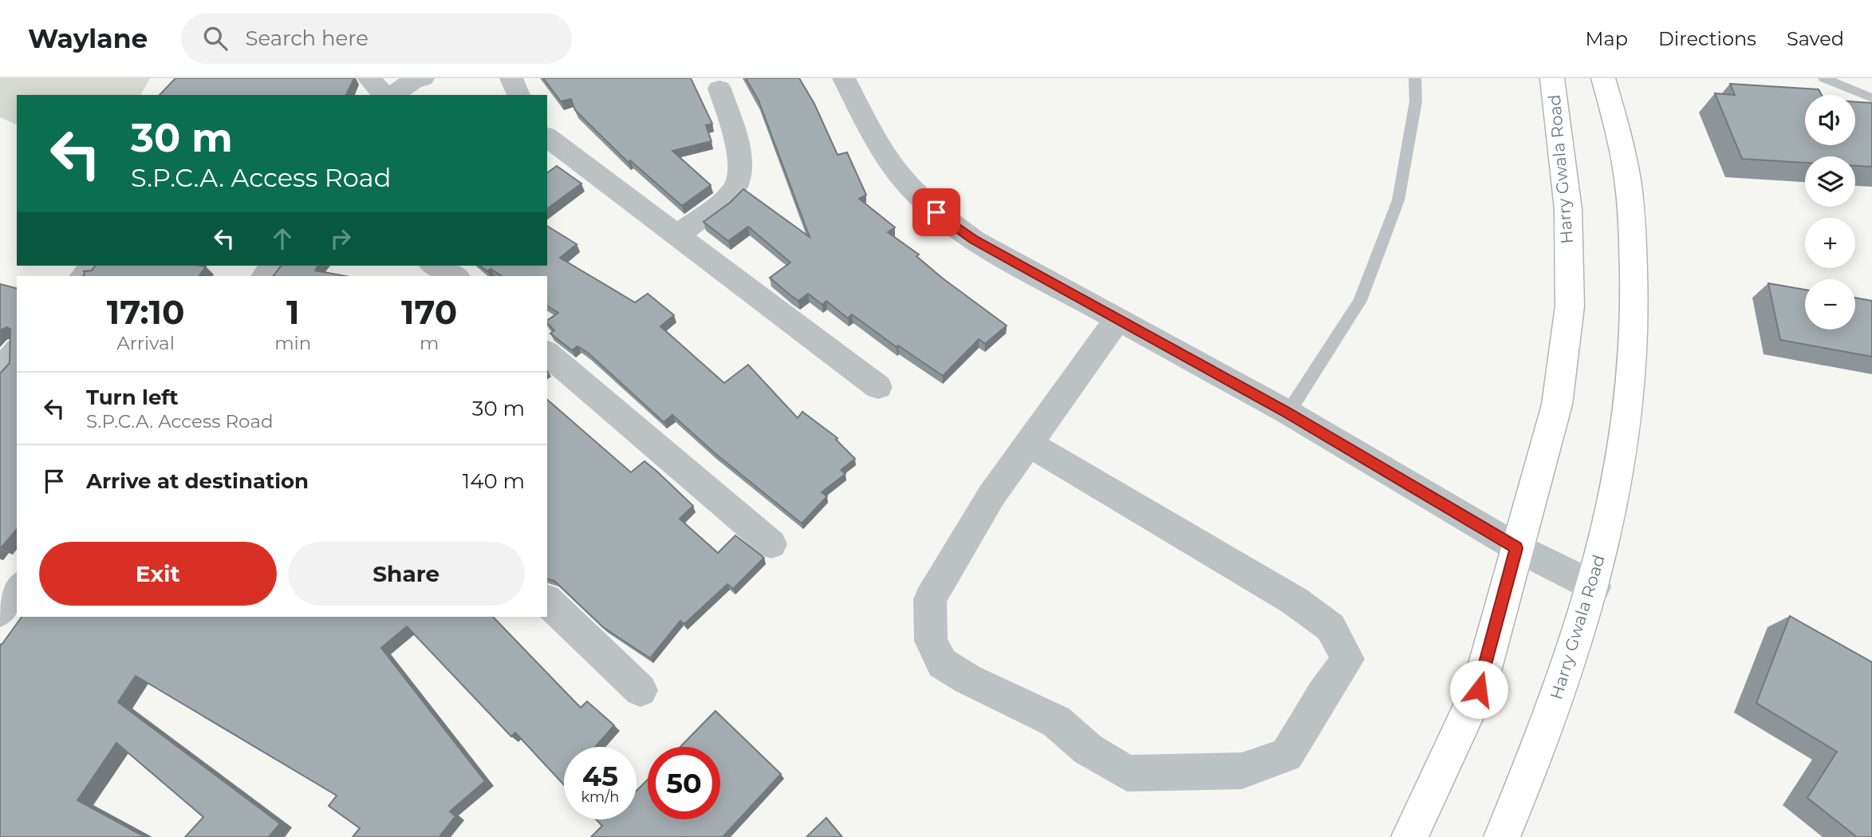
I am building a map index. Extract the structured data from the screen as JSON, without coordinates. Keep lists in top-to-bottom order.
{
  "streets": {
    "main road": ["Harry Gwala Road"]
  },
  "page": {
    "header": "Waylane",
    "search": "Search here",
    "nav": ["Map", "Directions", "Saved"],
    "map_buttons": ["+", "−"],
    "turn": ["30 m", "S.P.C.A. Access Road"],
    "eta": [
      "17:10",
      "Arrival",
      "1",
      "min",
      "170",
      "m"
    ],
    "list": [
      {
        "name": "Turn left",
        "note": "S.P.C.A. Access Road",
        "value": "30 m"
      },
      {
        "name": "Arrive at destination",
        "value": "140 m"
      }
    ],
    "buttons": ["Exit", "Share"],
    "speed": "45 km/h",
    "limit": "50"
  }
}
